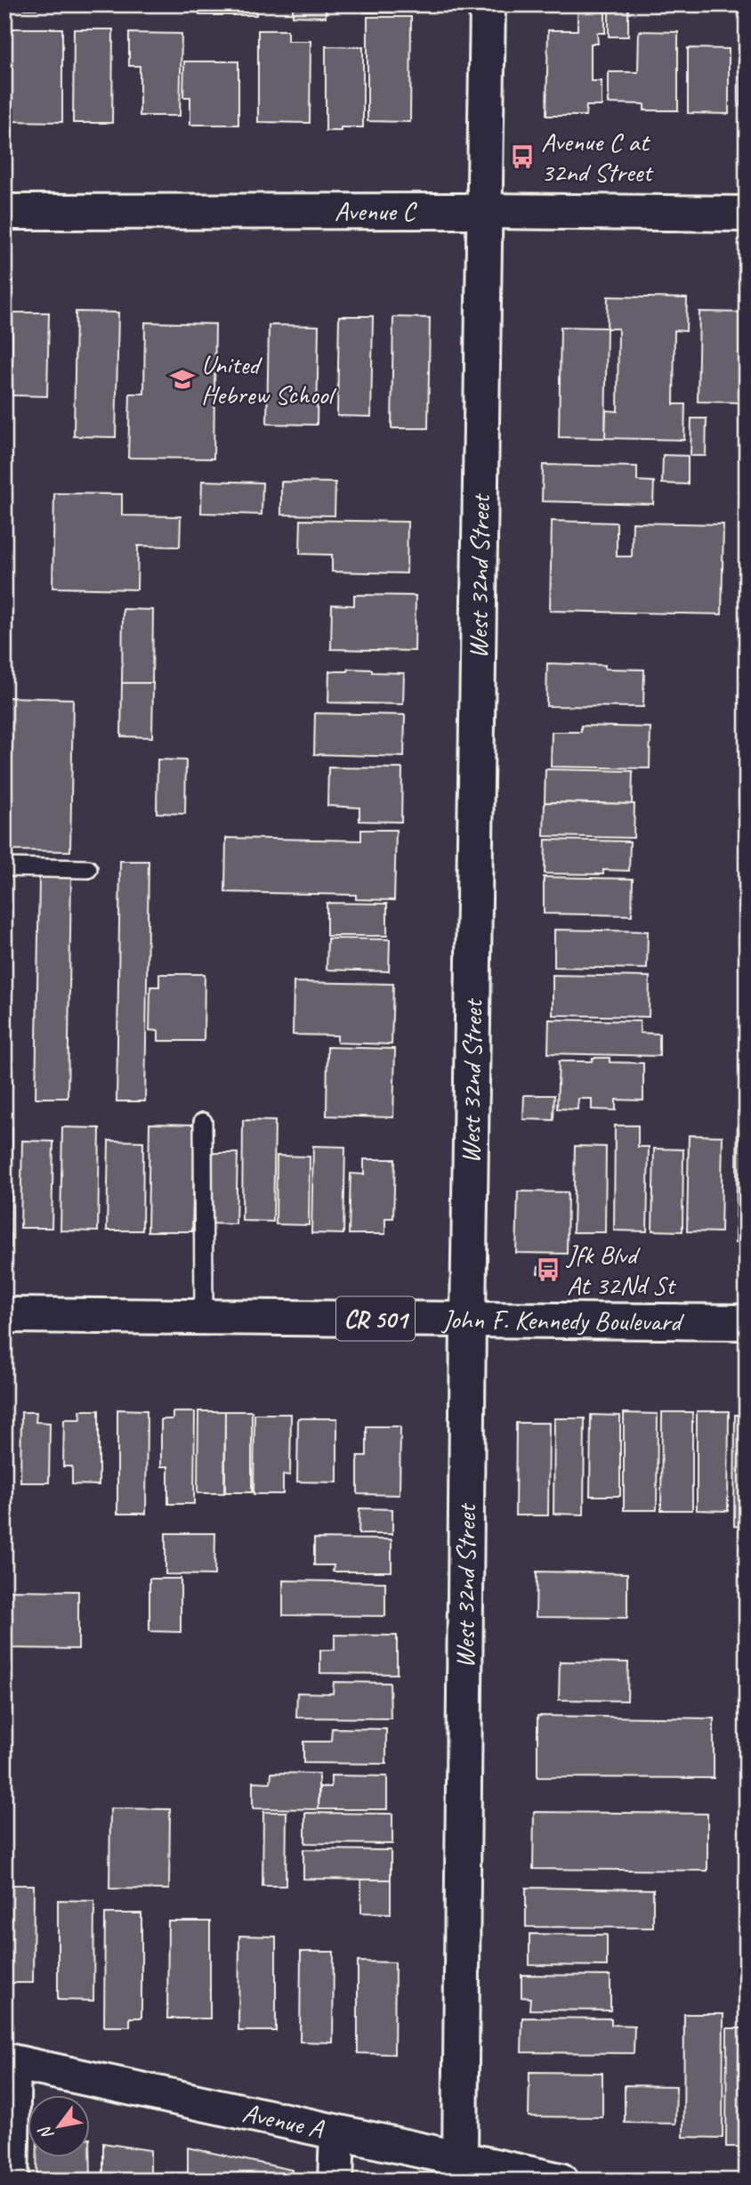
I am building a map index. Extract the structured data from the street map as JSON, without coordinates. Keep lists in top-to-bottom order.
{
  "streets": {
    "street": [
      "Avenue C",
      "West 32nd Street",
      "CR 501",
      "John F. Kennedy Boulevard",
      "Avenue A"
    ]
  },
  "crossings": [
    ["Avenue C", "West 32nd Street"],
    ["West 32nd Street", "John F. Kennedy Boulevard"],
    ["West 32nd Street", "Avenue A"]
  ],
  "places": {
    "bus stop": ["Avenue C at 32nd Street", "Jfk Blvd At 32Nd St"],
    "school or university": ["United Hebrew School"]
  },
  "north": "bottom left"
}
